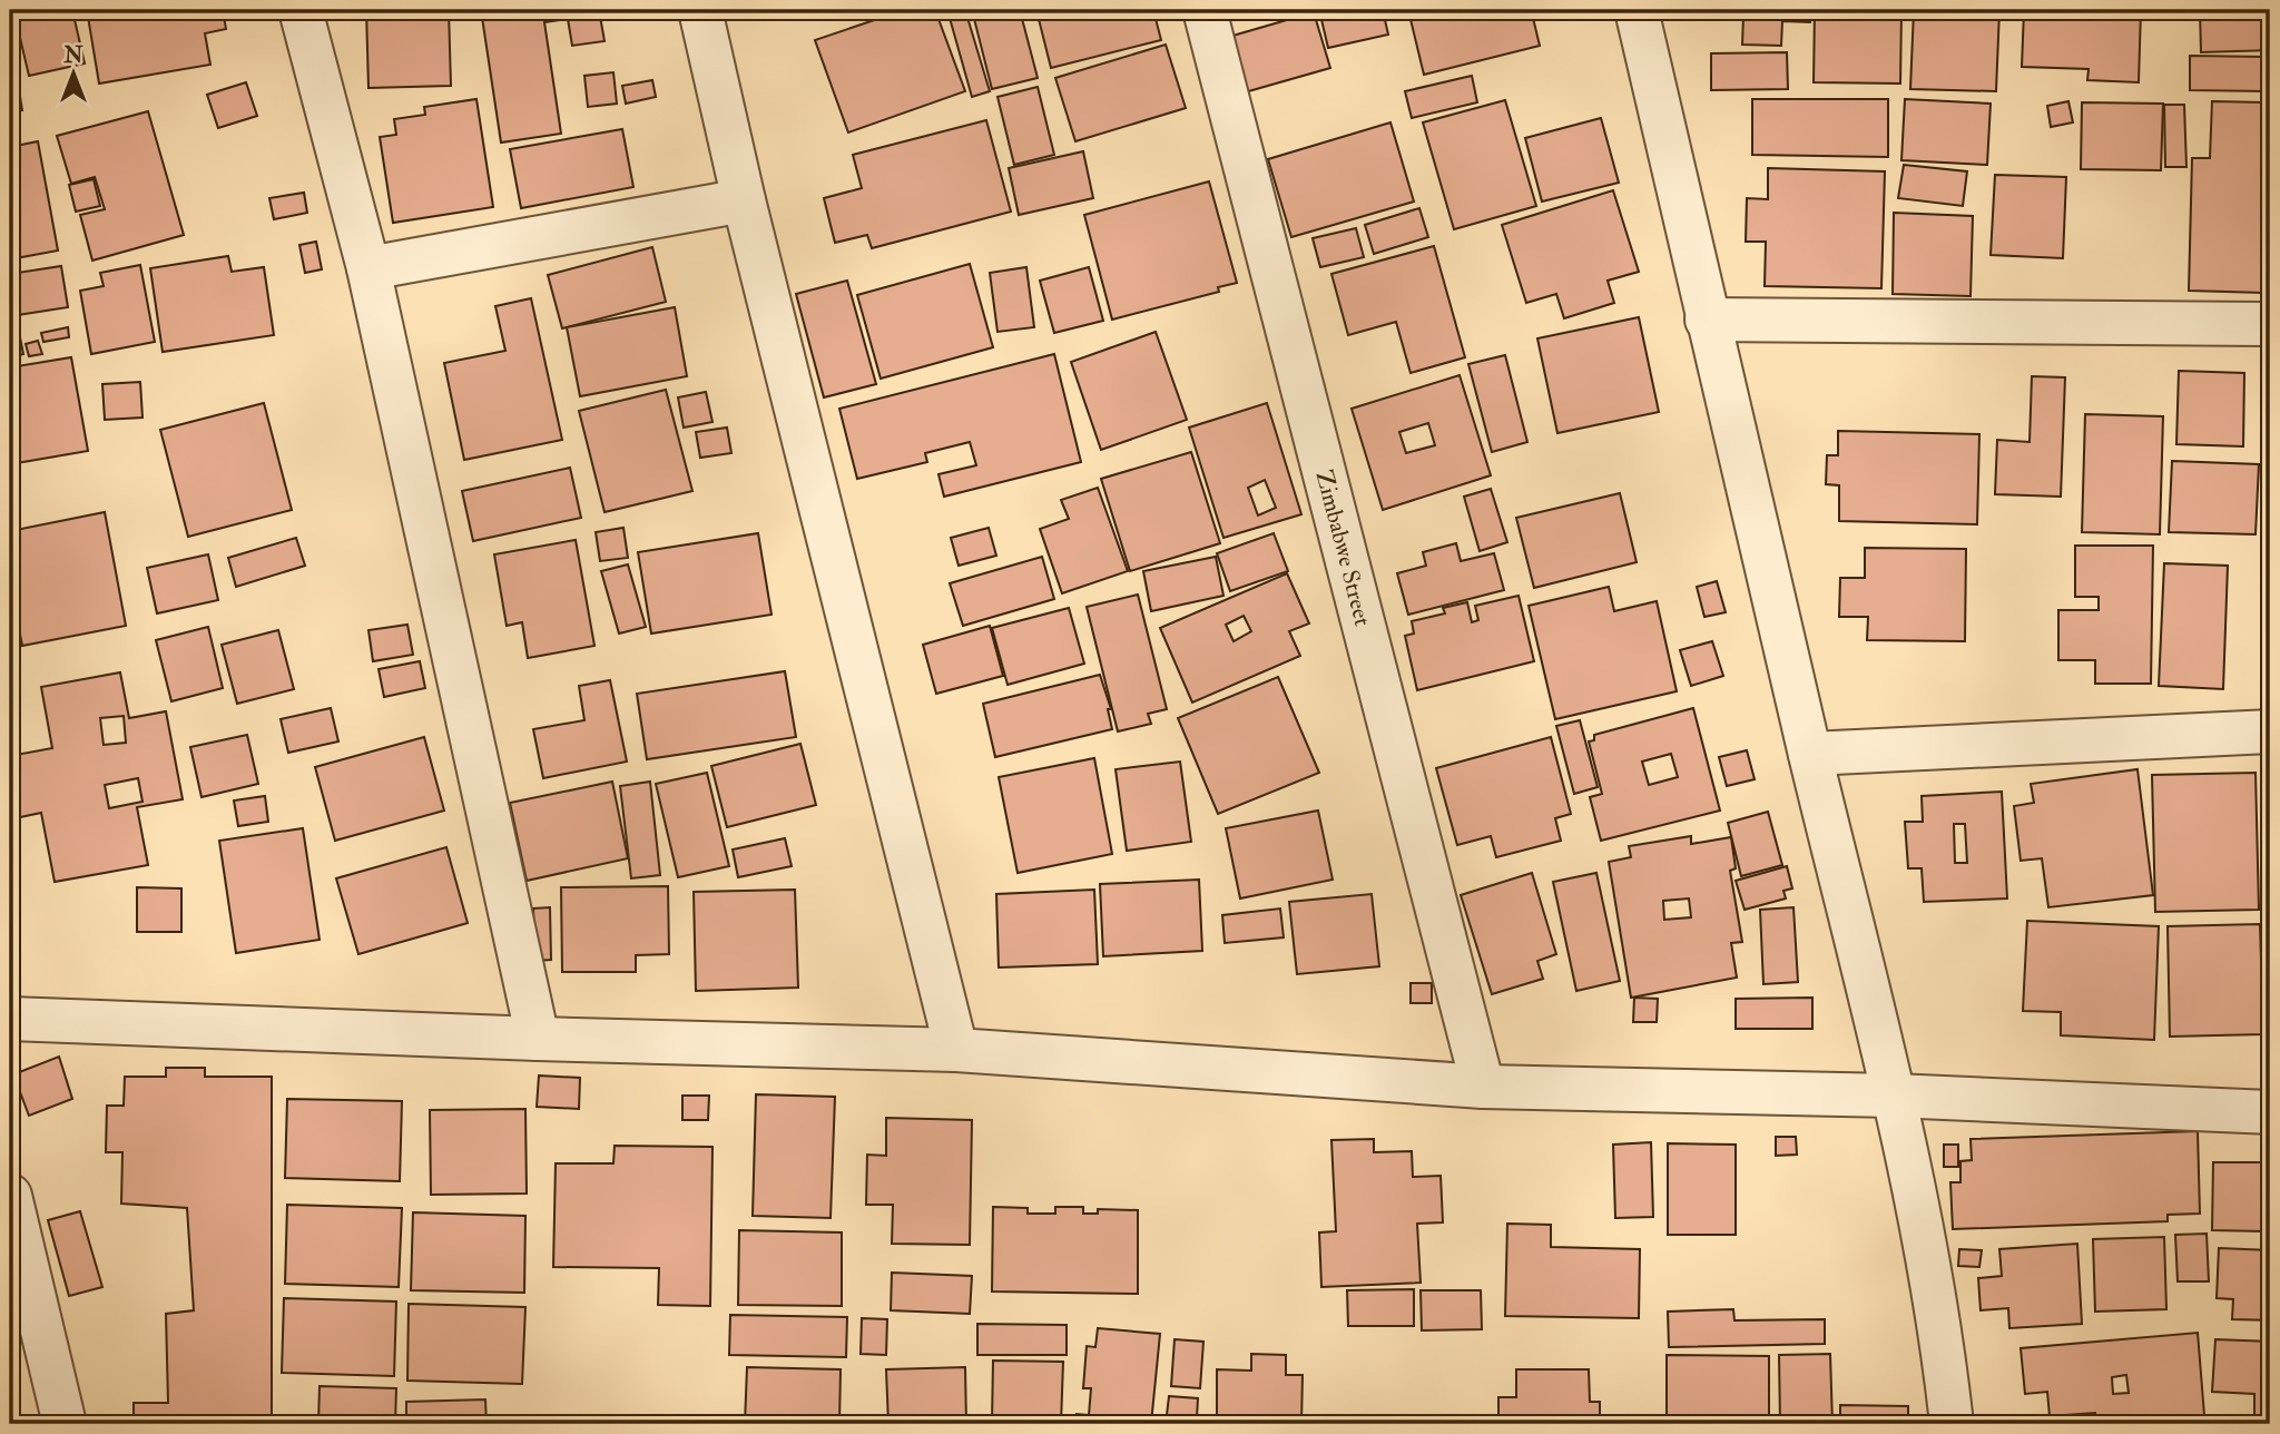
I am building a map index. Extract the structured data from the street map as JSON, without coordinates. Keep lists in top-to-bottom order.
{
  "streets": {
    "street": ["Zimbabwe Street"]
  },
  "north": "top"
}
